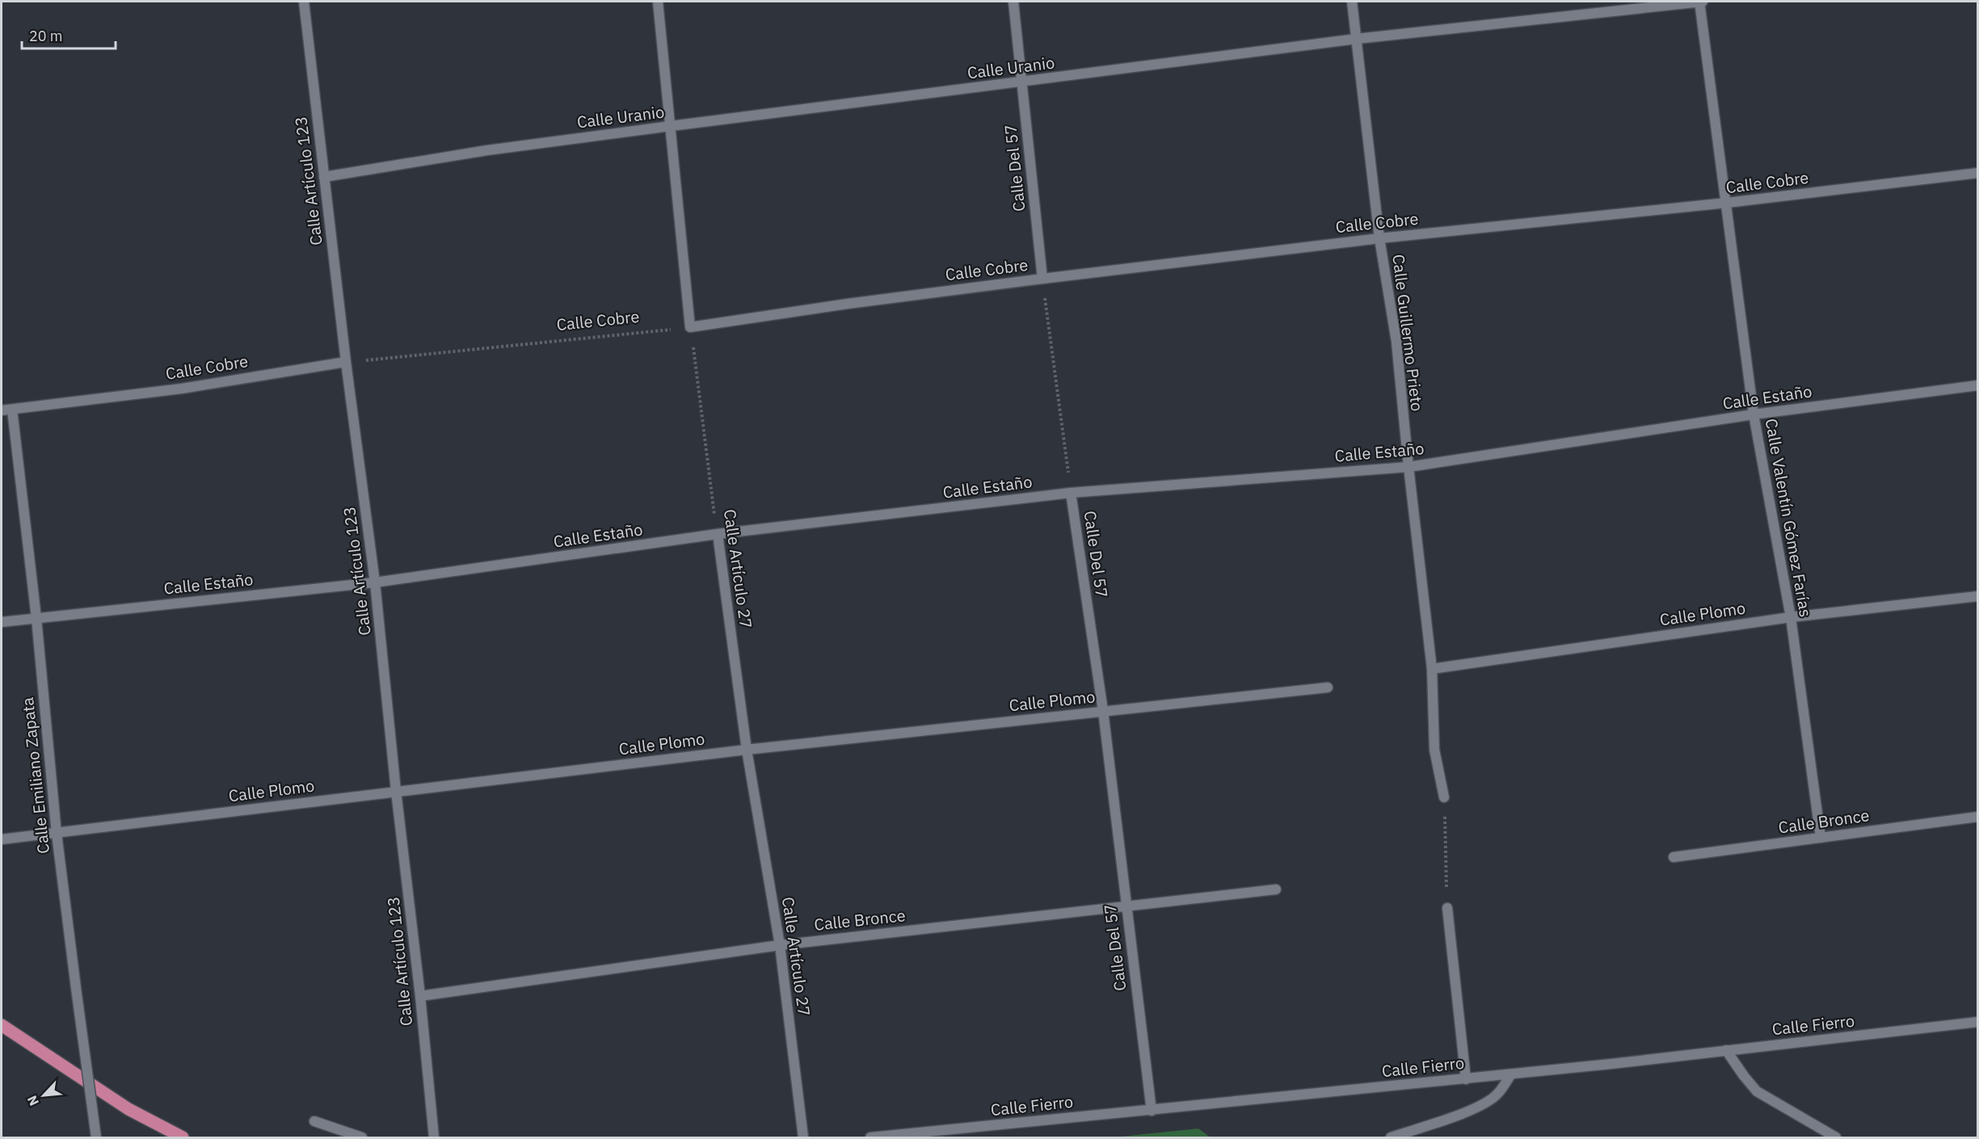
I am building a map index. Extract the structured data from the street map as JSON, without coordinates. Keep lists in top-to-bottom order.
{
  "streets": {
    "street": [
      "Calle Uranio",
      "Calle Del 57",
      "Calle Artículo 123",
      "Calle Cobre",
      "Calle Guillermo Prieto",
      "Calle Estaño",
      "Calle Valentín Gómez Farías",
      "Calle Artículo 27",
      "Calle Plomo",
      "Calle Emiliano Zapata",
      "Calle Bronce",
      "Calle Fierro"
    ]
  },
  "crossings": [
    ["Calle Uranio", "Calle Del 57"],
    ["Calle Uranio", "Calle Artículo 123"],
    ["Calle Uranio", "Calle Guillermo Prieto"],
    ["Calle Uranio", "Calle Valentín Gómez Farías"],
    ["Calle Del 57", "Calle Cobre"],
    ["Calle Del 57", "Calle Estaño"],
    ["Calle Del 57", "Calle Plomo"],
    ["Calle Del 57", "Calle Bronce"],
    ["Calle Del 57", "Calle Fierro"],
    ["Calle Artículo 123", "Calle Cobre"],
    ["Calle Artículo 123", "Calle Estaño"],
    ["Calle Artículo 123", "Calle Plomo"],
    ["Calle Artículo 123", "Calle Bronce"],
    ["Calle Cobre", "Calle Guillermo Prieto"],
    ["Calle Cobre", "Calle Valentín Gómez Farías"],
    ["Calle Cobre", "Calle Artículo 27"],
    ["Calle Cobre", "Calle Emiliano Zapata"],
    ["Calle Guillermo Prieto", "Calle Estaño"],
    ["Calle Guillermo Prieto", "Calle Plomo"],
    ["Calle Estaño", "Calle Valentín Gómez Farías"],
    ["Calle Estaño", "Calle Artículo 27"],
    ["Calle Estaño", "Calle Emiliano Zapata"],
    ["Calle Valentín Gómez Farías", "Calle Plomo"],
    ["Calle Valentín Gómez Farías", "Calle Bronce"],
    ["Calle Artículo 27", "Calle Plomo"],
    ["Calle Artículo 27", "Calle Bronce"],
    ["Calle Plomo", "Calle Emiliano Zapata"]
  ],
  "scale_bar": "20 m",
  "north": "bottom left"
}
